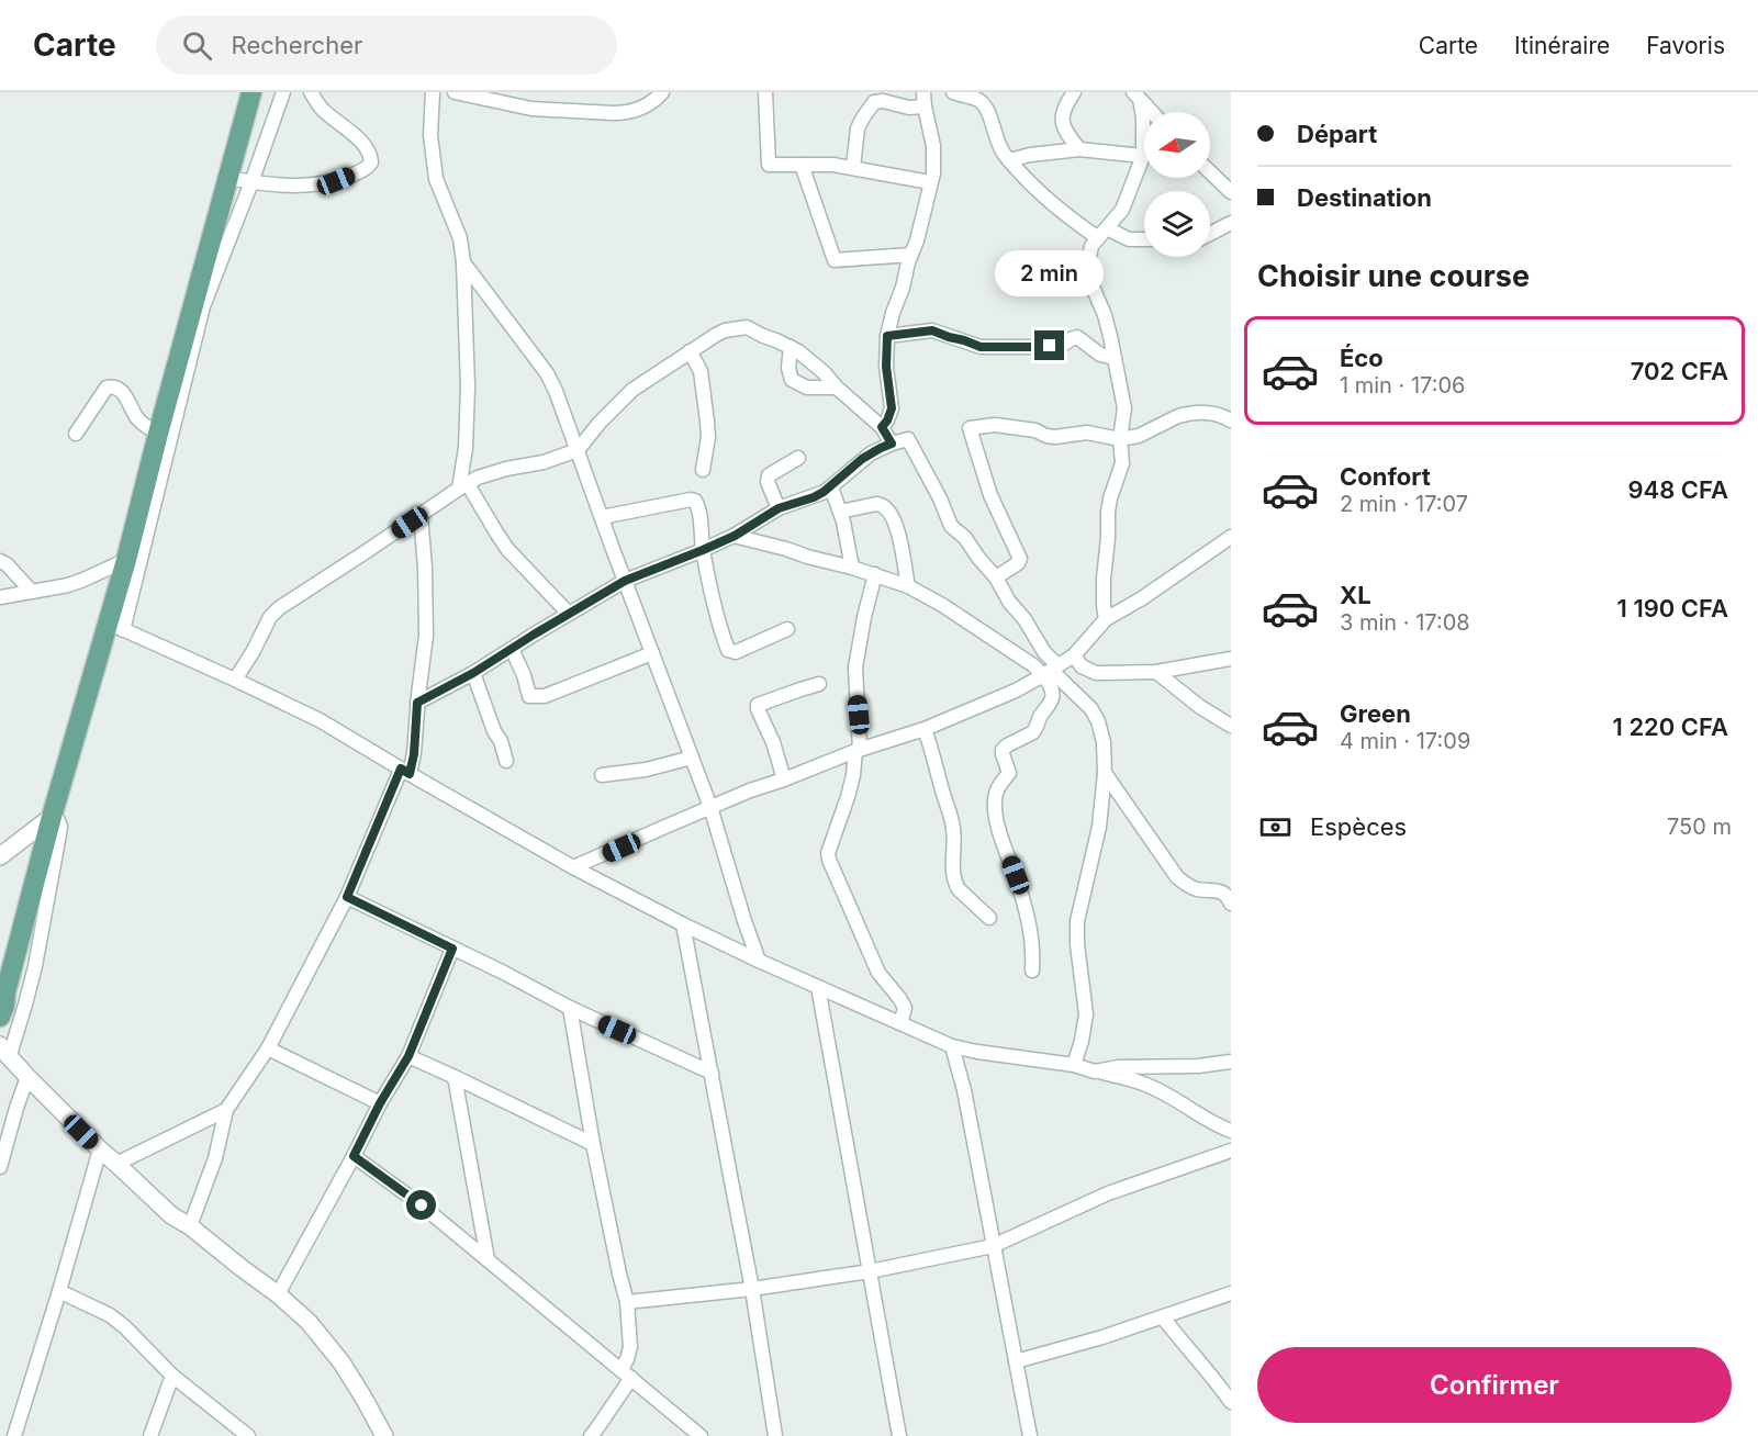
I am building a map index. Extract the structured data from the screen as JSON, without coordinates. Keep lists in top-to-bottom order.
{
  "north": "left",
  "page": {
    "header": "Carte",
    "search": "Rechercher",
    "nav": ["Carte", "Itinéraire", "Favoris"],
    "banner": ["Départ", "Destination"],
    "heading": "Choisir une course",
    "bubble": "2 min",
    "list": [
      {
        "name": "Éco",
        "note": "1 min · 17:06",
        "value": "702 CFA"
      },
      {
        "name": "Confort",
        "note": "2 min · 17:07",
        "value": "948 CFA"
      },
      {
        "name": "XL",
        "note": "3 min · 17:08",
        "value": "1 190 CFA"
      },
      {
        "name": "Green",
        "note": "4 min · 17:09",
        "value": "1 220 CFA"
      }
    ],
    "pay": ["Espèces", "750 m"],
    "buttons": "Confirmer"
  }
}
